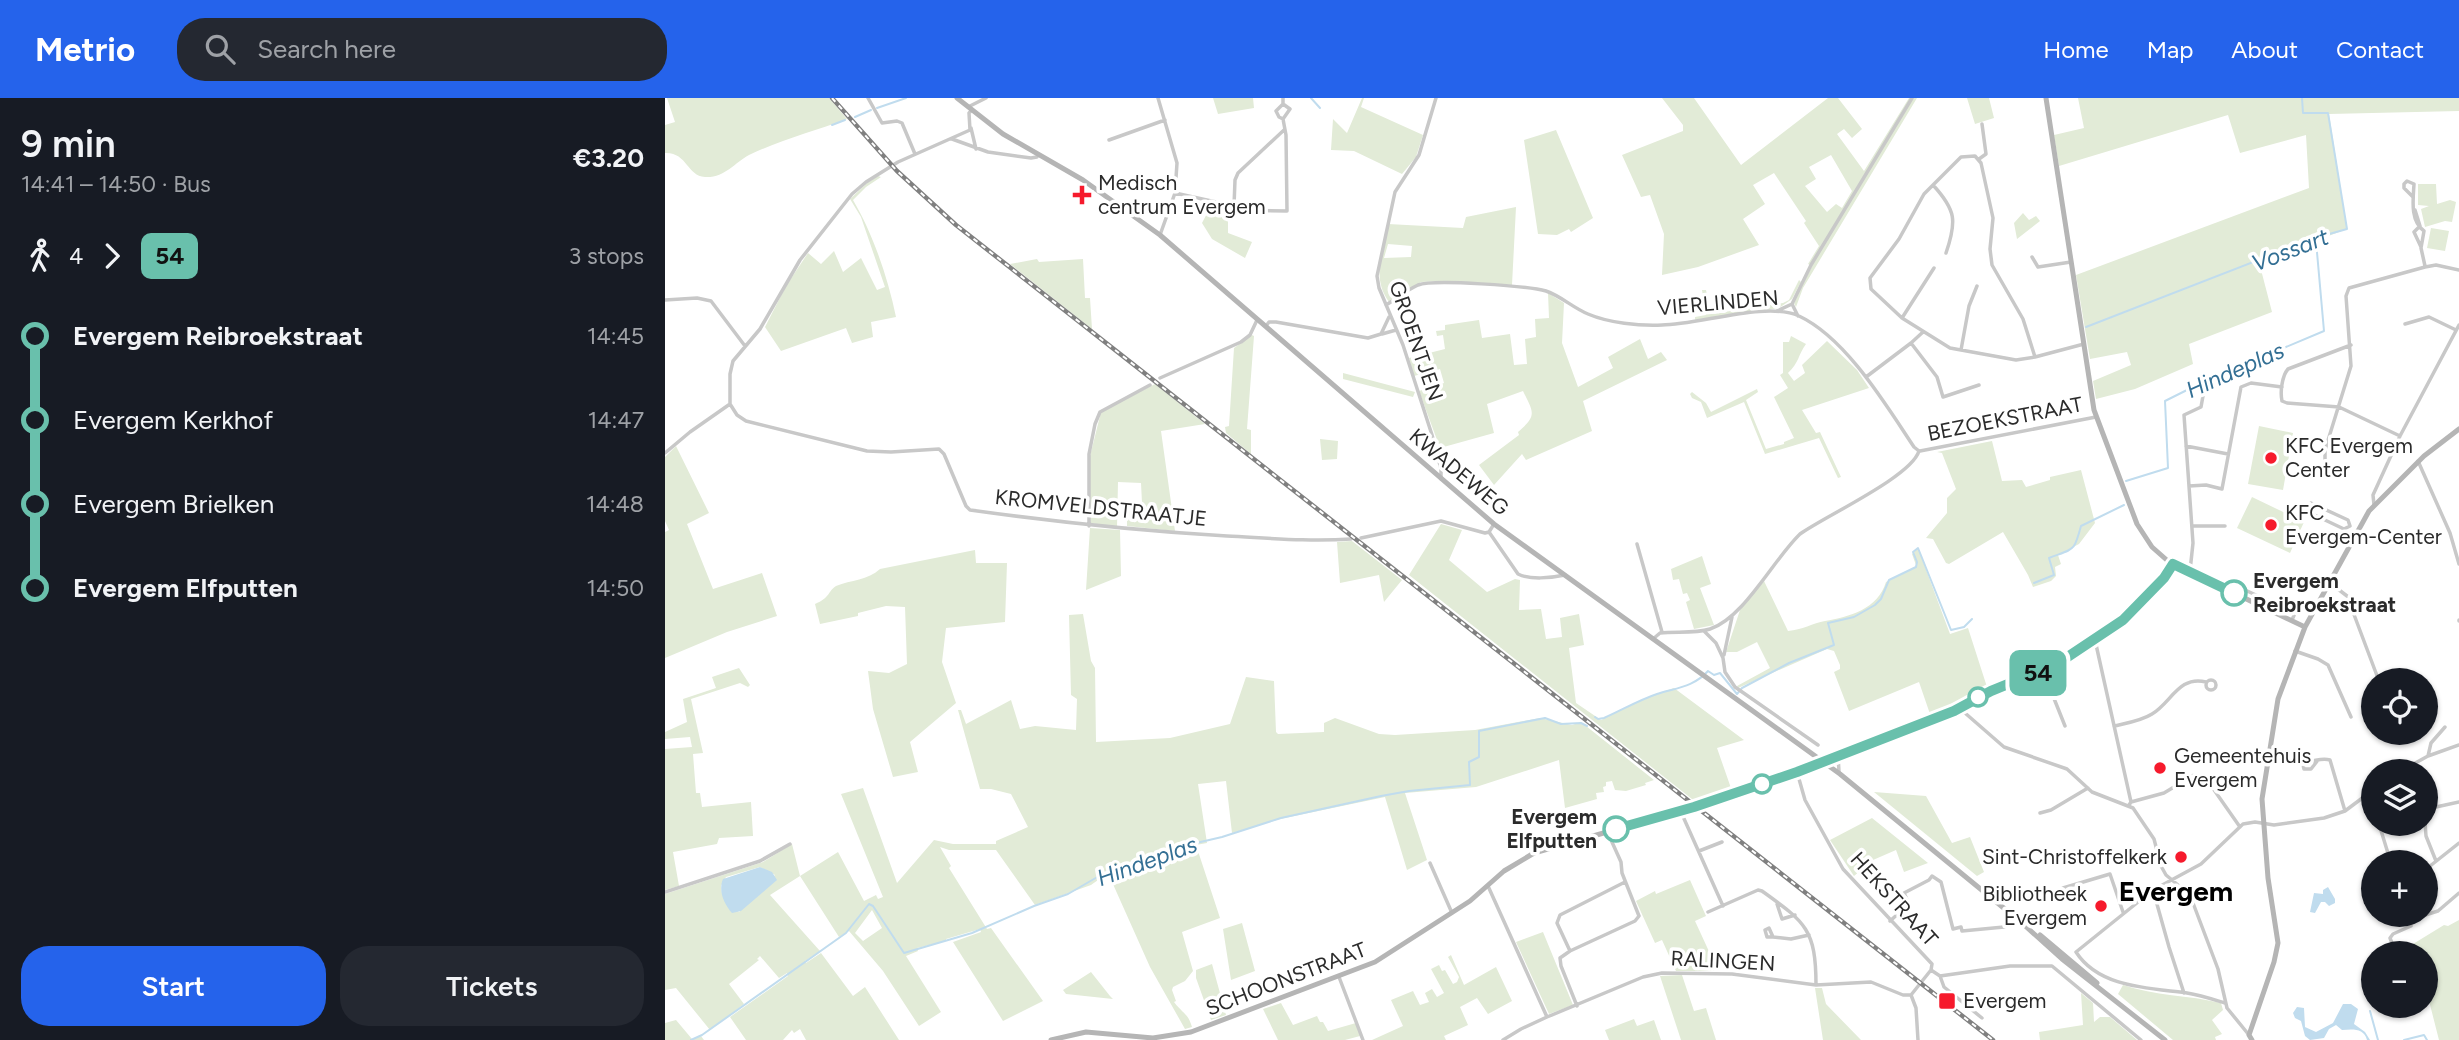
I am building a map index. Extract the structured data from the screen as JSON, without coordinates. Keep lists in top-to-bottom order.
{
  "streets": {
    "street": [
      "VIERLINDEN",
      "GROENTJEN",
      "BEZOEKSTRAAT",
      "KWADEWEG",
      "KROMVELDSTRAATJE",
      "HEKSTRAAT",
      "RALINGEN",
      "SCHOONSTRAAT"
    ]
  },
  "crossings": [
    ["VIERLINDEN", "GROENTJEN"],
    ["VIERLINDEN", "BEZOEKSTRAAT"],
    ["GROENTJEN", "KWADEWEG"],
    ["KWADEWEG", "SCHOONSTRAAT"],
    ["HEKSTRAAT", "SCHOONSTRAAT"]
  ],
  "districts": ["Evergem"],
  "water": ["Vossart", "Hindeplas"],
  "places": {
    "health": ["Medisch centrum Evergem"],
    "other": [
      "KFC Evergem Center",
      "KFC Evergem-Center",
      "Evergem Reibroekstraat",
      "Gemeentehuis Evergem",
      "Evergem Elfputten",
      "Sint-Christoffelkerk",
      "Bibliotheek Evergem"
    ],
    "transit": ["Evergem"]
  },
  "lines": ["bus line 54"],
  "page": {
    "header": "Metrio",
    "search": "Search here",
    "nav": [
      "Home",
      "Map",
      "About",
      "Contact"
    ],
    "heading": ["9 min", "14:41 – 14:50 · Bus", "€3.20"],
    "on_map": "54",
    "legs": ["4", "54", "3 stops"],
    "list": [
      {
        "name": "Evergem Reibroekstraat",
        "value": "14:45"
      },
      {
        "name": "Evergem Kerkhof",
        "value": "14:47"
      },
      {
        "name": "Evergem Brielken",
        "value": "14:48"
      },
      {
        "name": "Evergem Elfputten",
        "value": "14:50"
      }
    ],
    "map_buttons": ["+", "−"],
    "buttons": ["Start", "Tickets"]
  }
}
